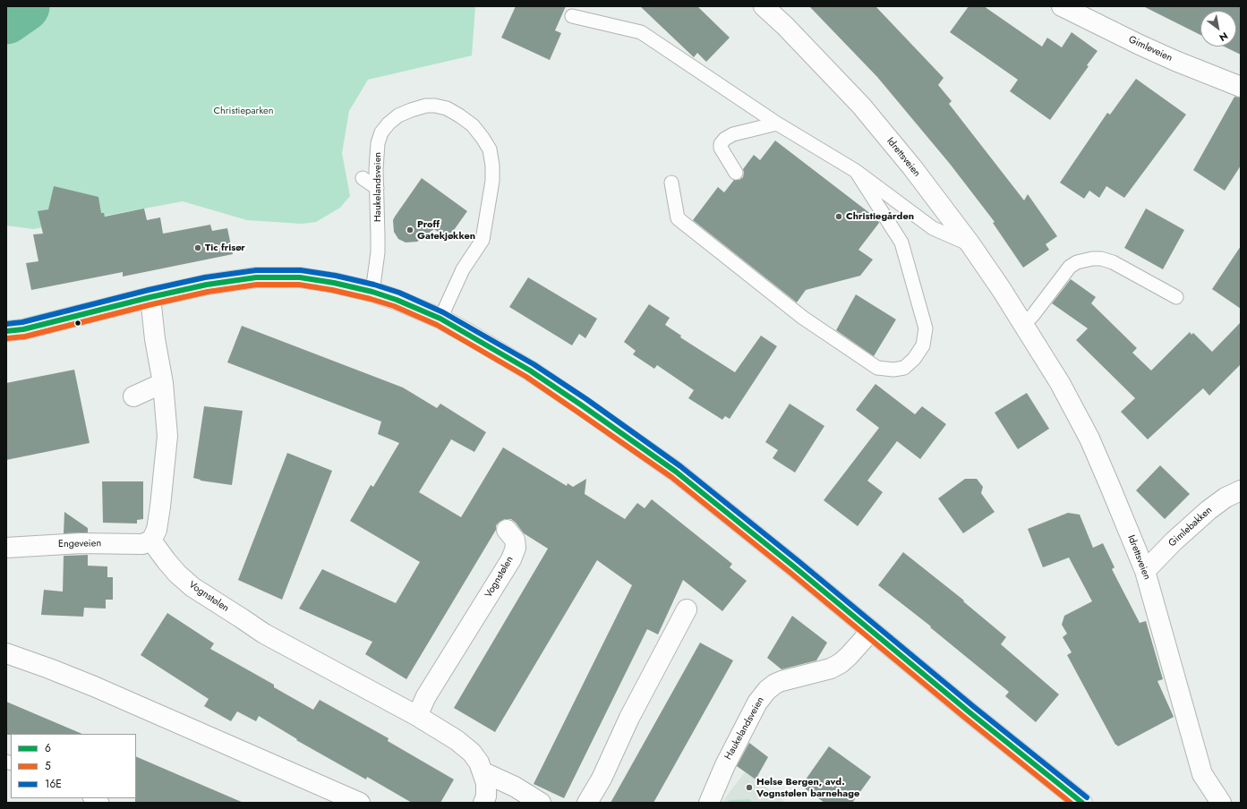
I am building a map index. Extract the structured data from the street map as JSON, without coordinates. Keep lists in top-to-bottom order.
{
  "streets": {
    "street": [
      "Gimleveien",
      "Idrettsveien",
      "Haukelandsveien",
      "Gimlebakken",
      "Engeveien",
      "Vognstølen"
    ]
  },
  "crossings": [
    ["Idrettsveien", "Gimlebakken"],
    ["Engeveien", "Vognstølen"]
  ],
  "parks": ["Christieparken"],
  "places": [
    "Christiegården",
    "Proff Gatekjøkken",
    "Tic frisør",
    "Helse Bergen, avd. Vognstølen barnehage"
  ],
  "lines": ["transit line 16E", "transit line 6", "transit line 5"],
  "legend": ["6", "5", "16E"],
  "north": "bottom right"
}
